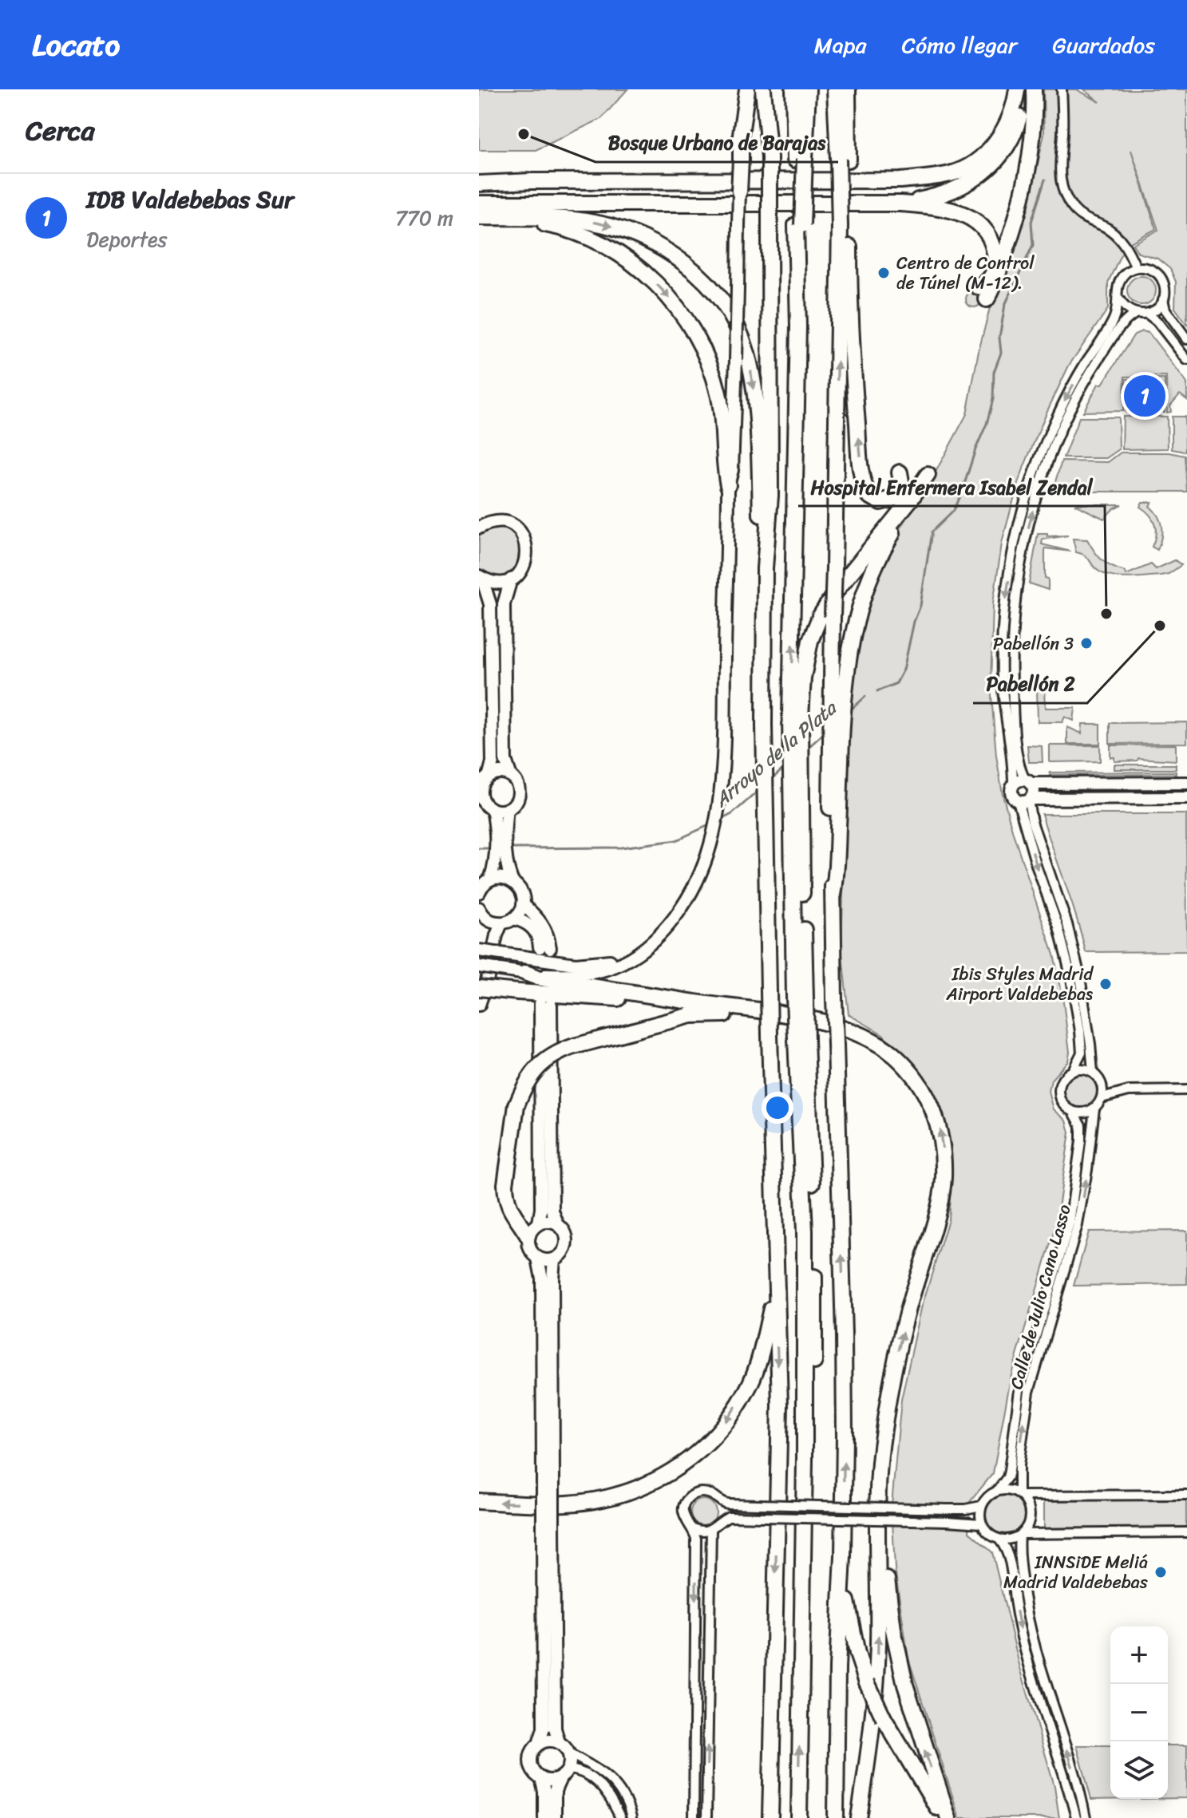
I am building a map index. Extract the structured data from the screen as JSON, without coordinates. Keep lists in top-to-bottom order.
{
  "streets": {
    "street": ["Calle de Julio Cano Lasso"]
  },
  "water": ["Arroyo de la Plata"],
  "places": [
    "Bosque Urbano de Barajas",
    "Centro de Control de Túnel (M-12).",
    "Hospital Enfermera Isabel Zendal",
    "Pabellón 2",
    "Pabellón 3",
    "Ibis Styles Madrid Airport Valdebebas",
    "INNSiDE Meliá Madrid Valdebebas"
  ],
  "page": {
    "header": "Locato",
    "nav": ["Mapa", "Cómo llegar", "Guardados"],
    "heading": "Cerca",
    "list": [
      {
        "mark": "1",
        "name": "IDB Valdebebas Sur",
        "note": "Deportes",
        "value": "770 m"
      }
    ],
    "pins": "1",
    "map_buttons": ["+", "−"]
  }
}
